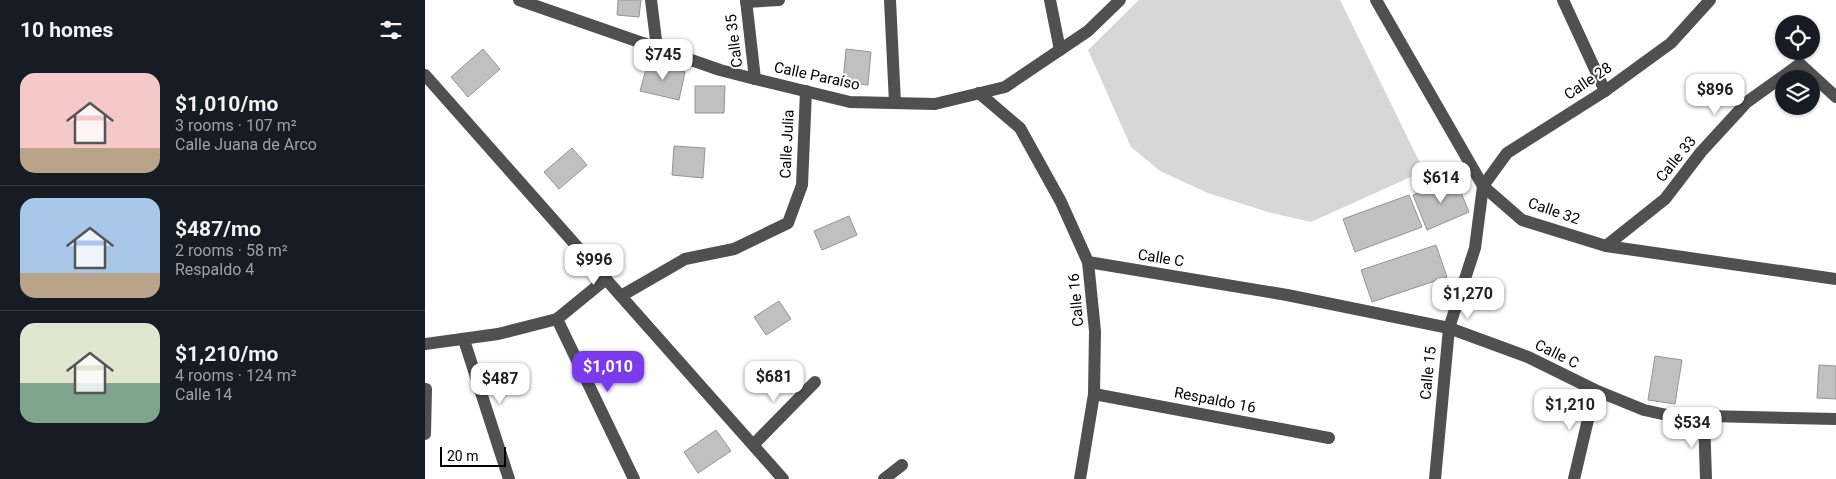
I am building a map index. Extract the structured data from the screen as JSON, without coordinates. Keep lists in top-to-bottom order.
{
  "streets": {
    "street": [
      "Calle 35",
      "Calle Paraíso",
      "Calle 28",
      "Calle Julia",
      "Calle 33",
      "Calle 32",
      "Calle C",
      "Calle 16",
      "Calle 15",
      "Respaldo 16"
    ]
  },
  "crossings": [
    ["Calle 35", "Calle Paraíso"],
    ["Calle Paraíso", "Calle Julia"],
    ["Calle Paraíso", "Calle 16"],
    ["Calle 28", "Calle 32"],
    ["Calle 28", "Calle 15"],
    ["Calle 33", "Calle 32"],
    ["Calle 32", "Calle 15"],
    ["Calle C", "Calle 16"],
    ["Calle C", "Calle 15"],
    ["Calle 16", "Respaldo 16"]
  ],
  "scale_bar": "20 m",
  "page": {
    "heading": "10 homes",
    "price": [
      "$745",
      "$896",
      "$614",
      "$996",
      "$1,270",
      "$1,010",
      "$681",
      "$487",
      "$1,210",
      "$534"
    ],
    "list": [
      {
        "name": "$1,010/mo",
        "note": "3 rooms · 107 m² · Calle Juana de Arco"
      },
      {
        "name": "$487/mo",
        "note": "2 rooms · 58 m² · Respaldo 4"
      },
      {
        "name": "$1,210/mo",
        "note": "4 rooms · 124 m² · Calle 14"
      }
    ],
    "scale": "20 m"
  }
}
